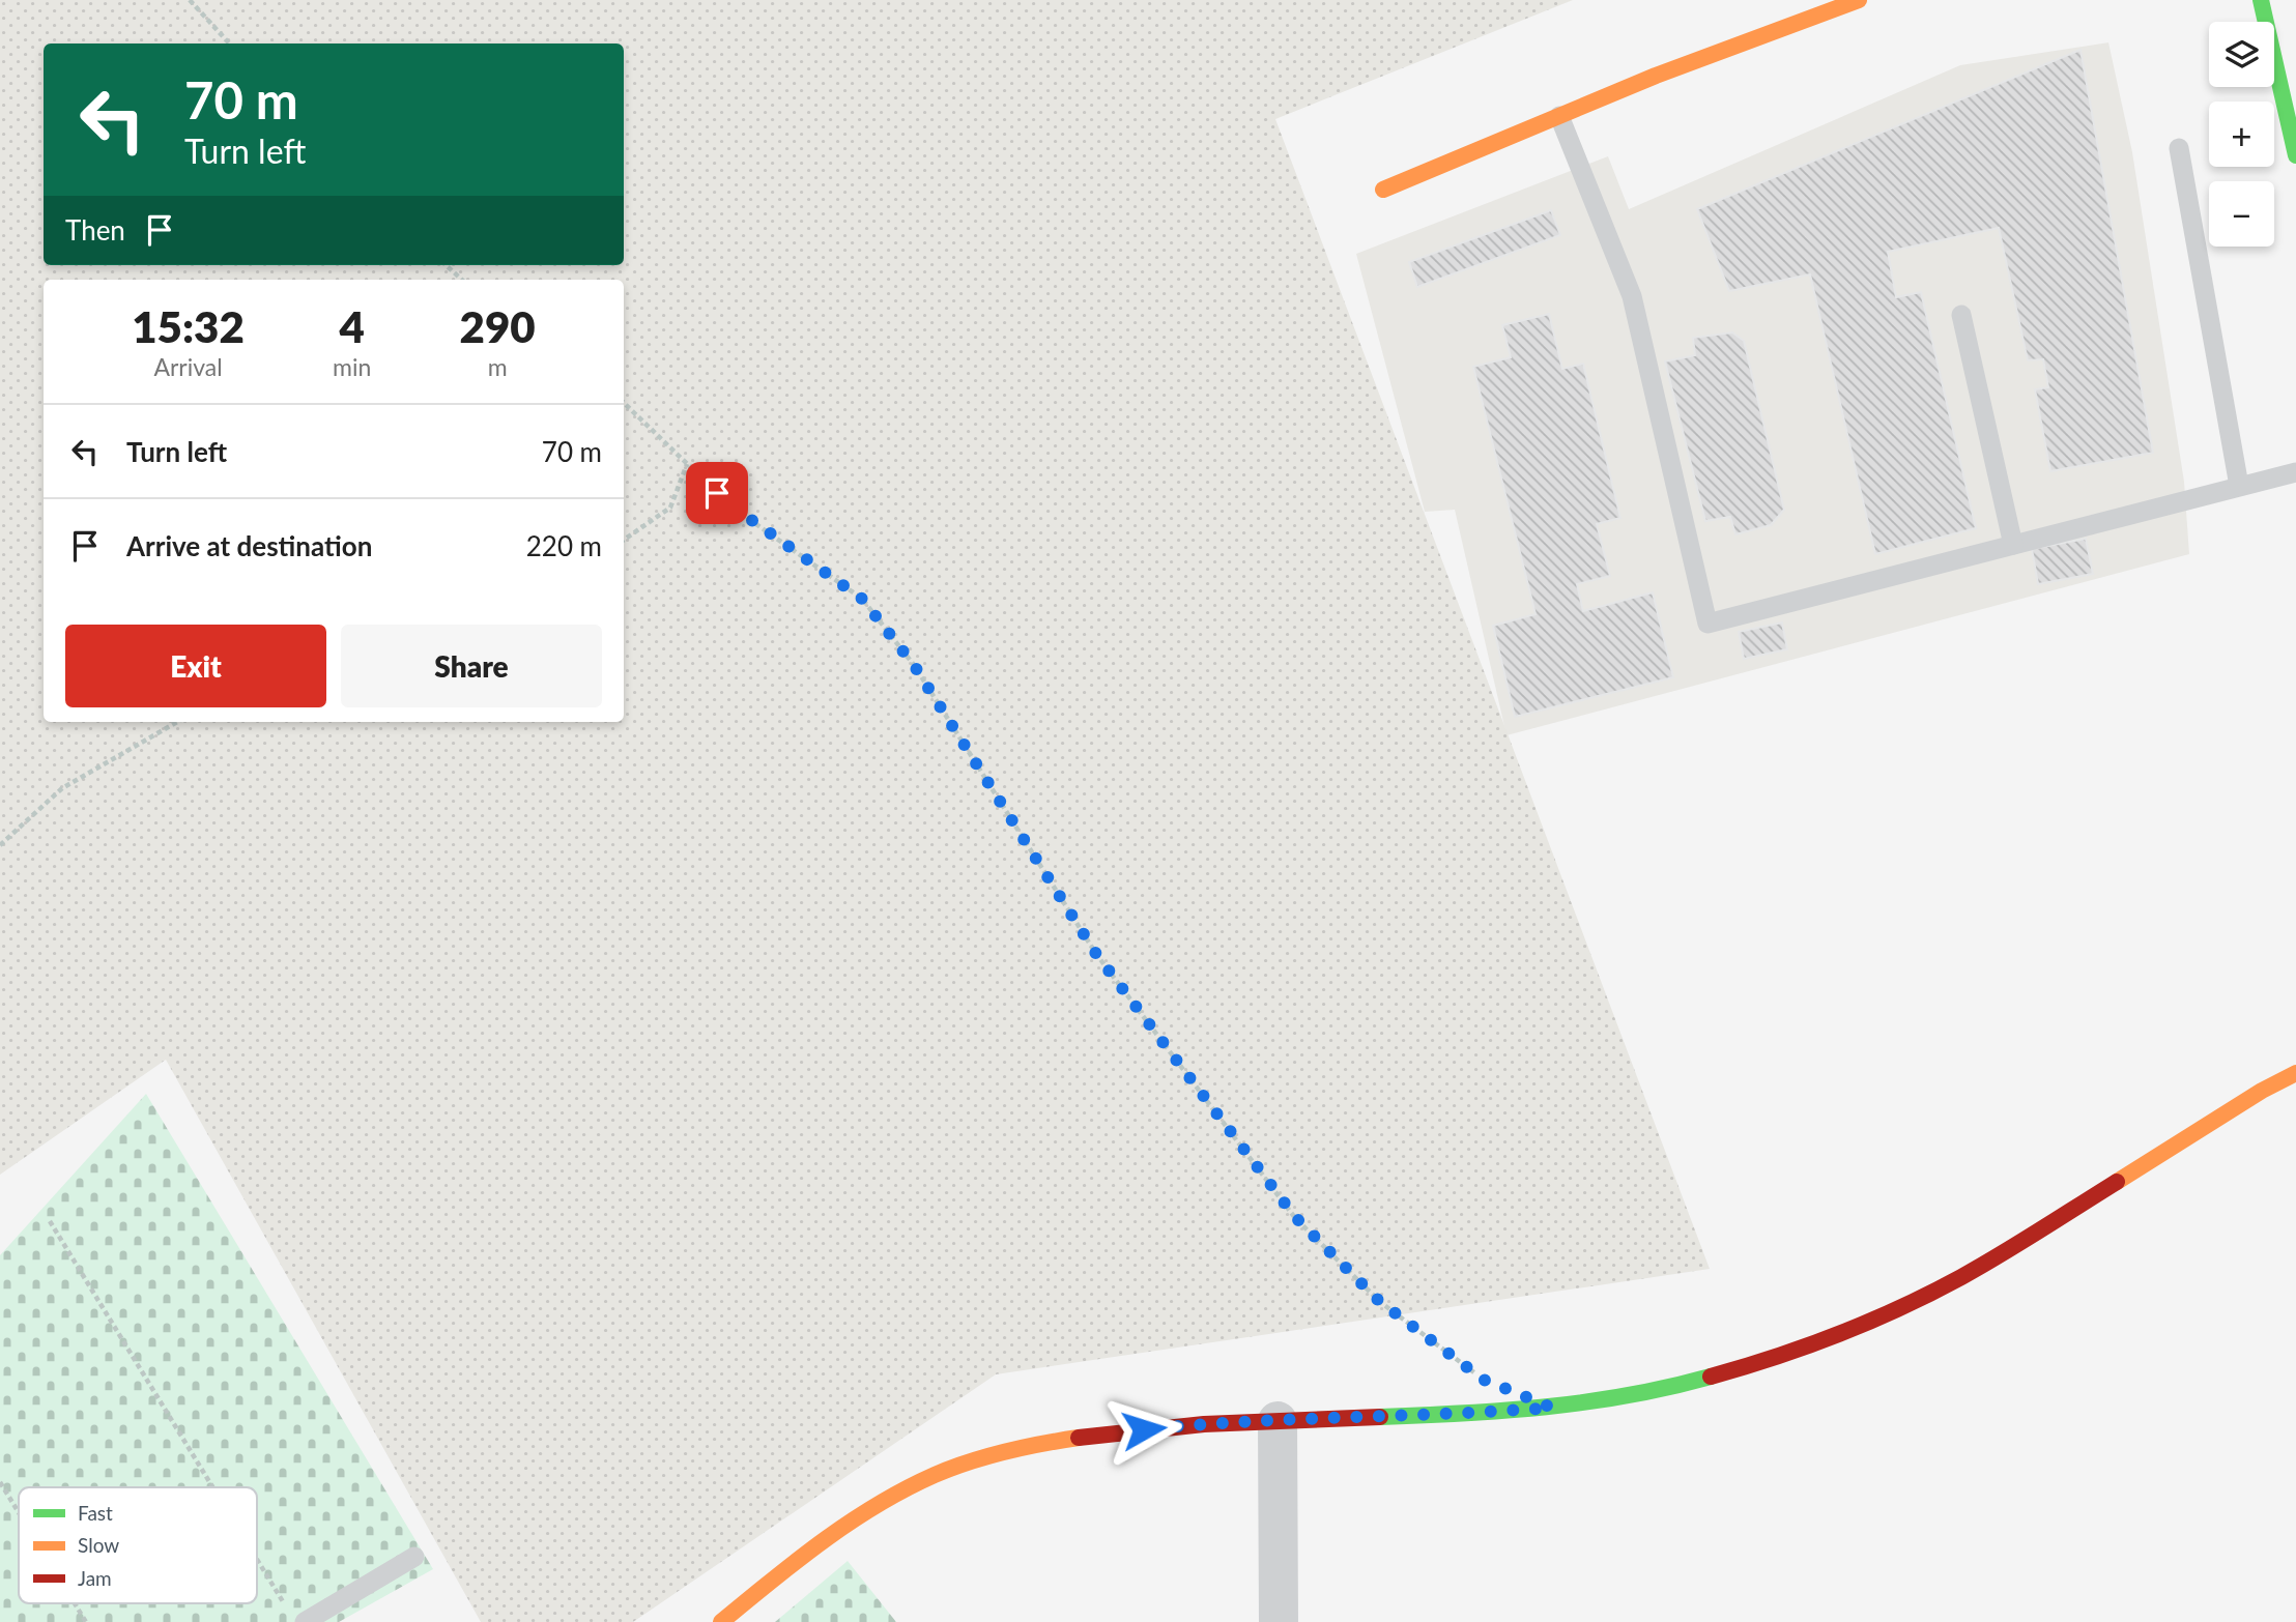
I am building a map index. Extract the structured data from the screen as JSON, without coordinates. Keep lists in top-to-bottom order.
{
  "legend": ["Fast", "Slow", "Jam"],
  "page": {
    "map_buttons": ["+", "−"],
    "turn": ["70 m", "Turn left"],
    "then": "Then",
    "eta": [
      "15:32",
      "Arrival",
      "4",
      "min",
      "290",
      "m"
    ],
    "list": [
      {
        "name": "Turn left",
        "value": "70 m"
      },
      {
        "name": "Arrive at destination",
        "value": "220 m"
      }
    ],
    "buttons": ["Exit", "Share"]
  }
}
